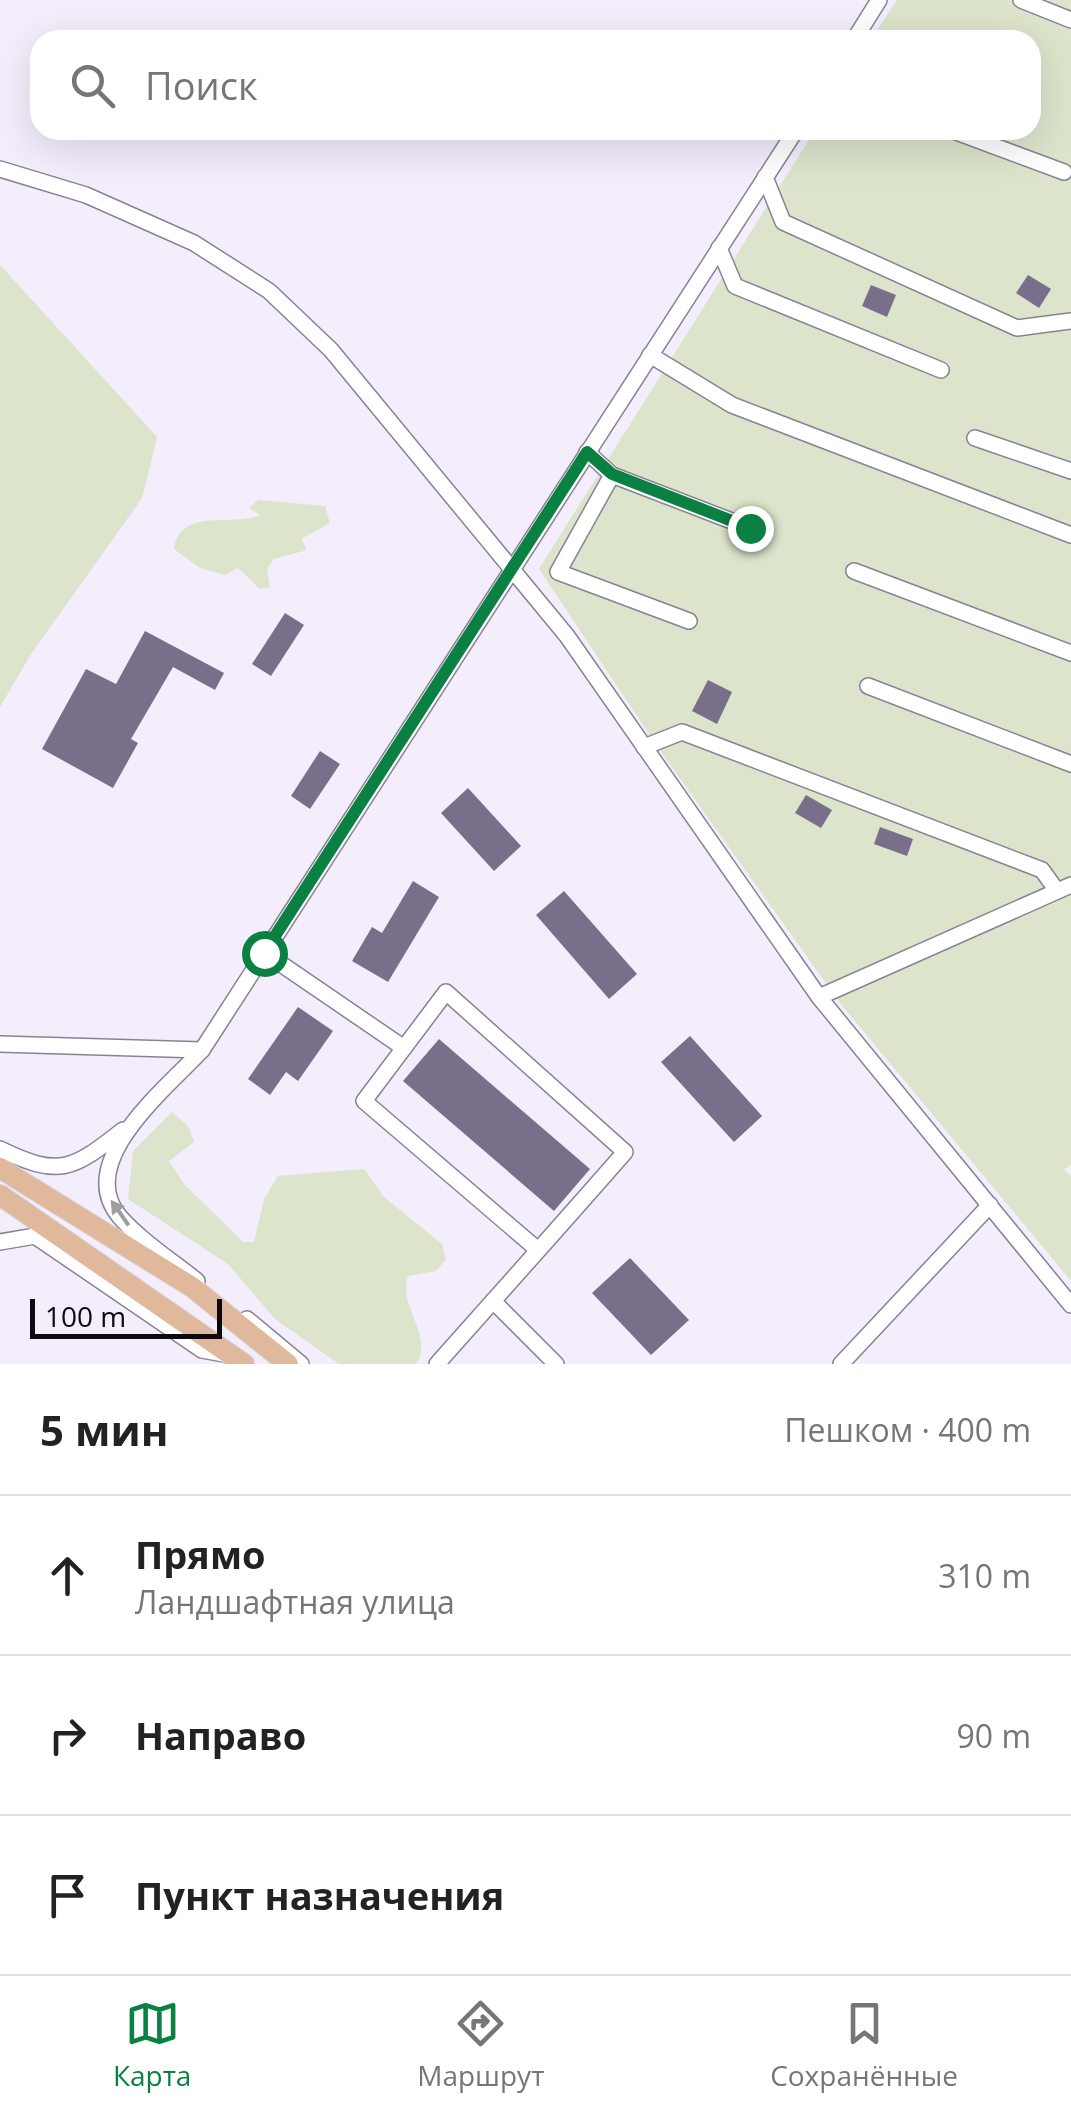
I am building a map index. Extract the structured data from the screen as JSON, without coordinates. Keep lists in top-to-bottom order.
{
  "scale_bar": "100 m",
  "page": {
    "search": "Поиск",
    "scale": "100 m",
    "heading": ["5 мин", "Пешком · 400 m"],
    "list": [
      ["Прямо", "Ландшафтная улица", "310 m"],
      ["Направо", "90 m"],
      "Пункт назначения"
    ],
    "nav": ["Карта", "Маршрут", "Сохранённые"]
  }
}
